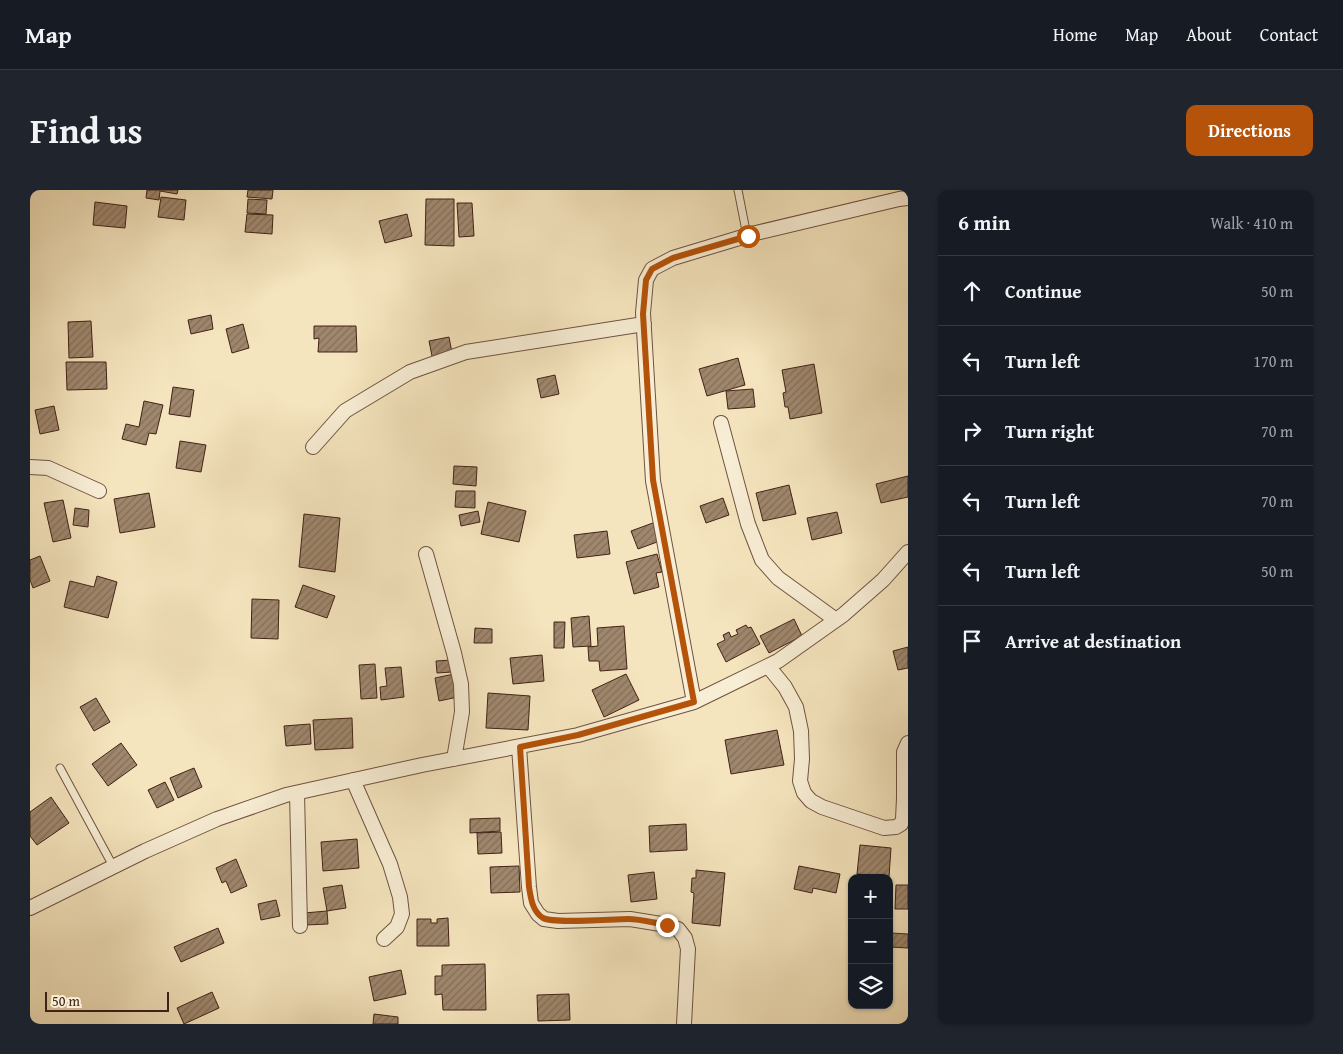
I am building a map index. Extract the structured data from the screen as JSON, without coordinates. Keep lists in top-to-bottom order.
{
  "scale_bar": "50 m",
  "page": {
    "header": "Map",
    "nav": [
      "Home",
      "Map",
      "About",
      "Contact"
    ],
    "title": "Find us",
    "buttons": "Directions",
    "heading": ["6 min", "Walk · 410 m"],
    "list": [
      ["Continue", "50 m"],
      ["Turn left", "170 m"],
      ["Turn right", "70 m"],
      ["Turn left", "70 m"],
      ["Turn left", "50 m"],
      "Arrive at destination"
    ],
    "map_buttons": ["+", "−"],
    "scale": "50 m"
  }
}
